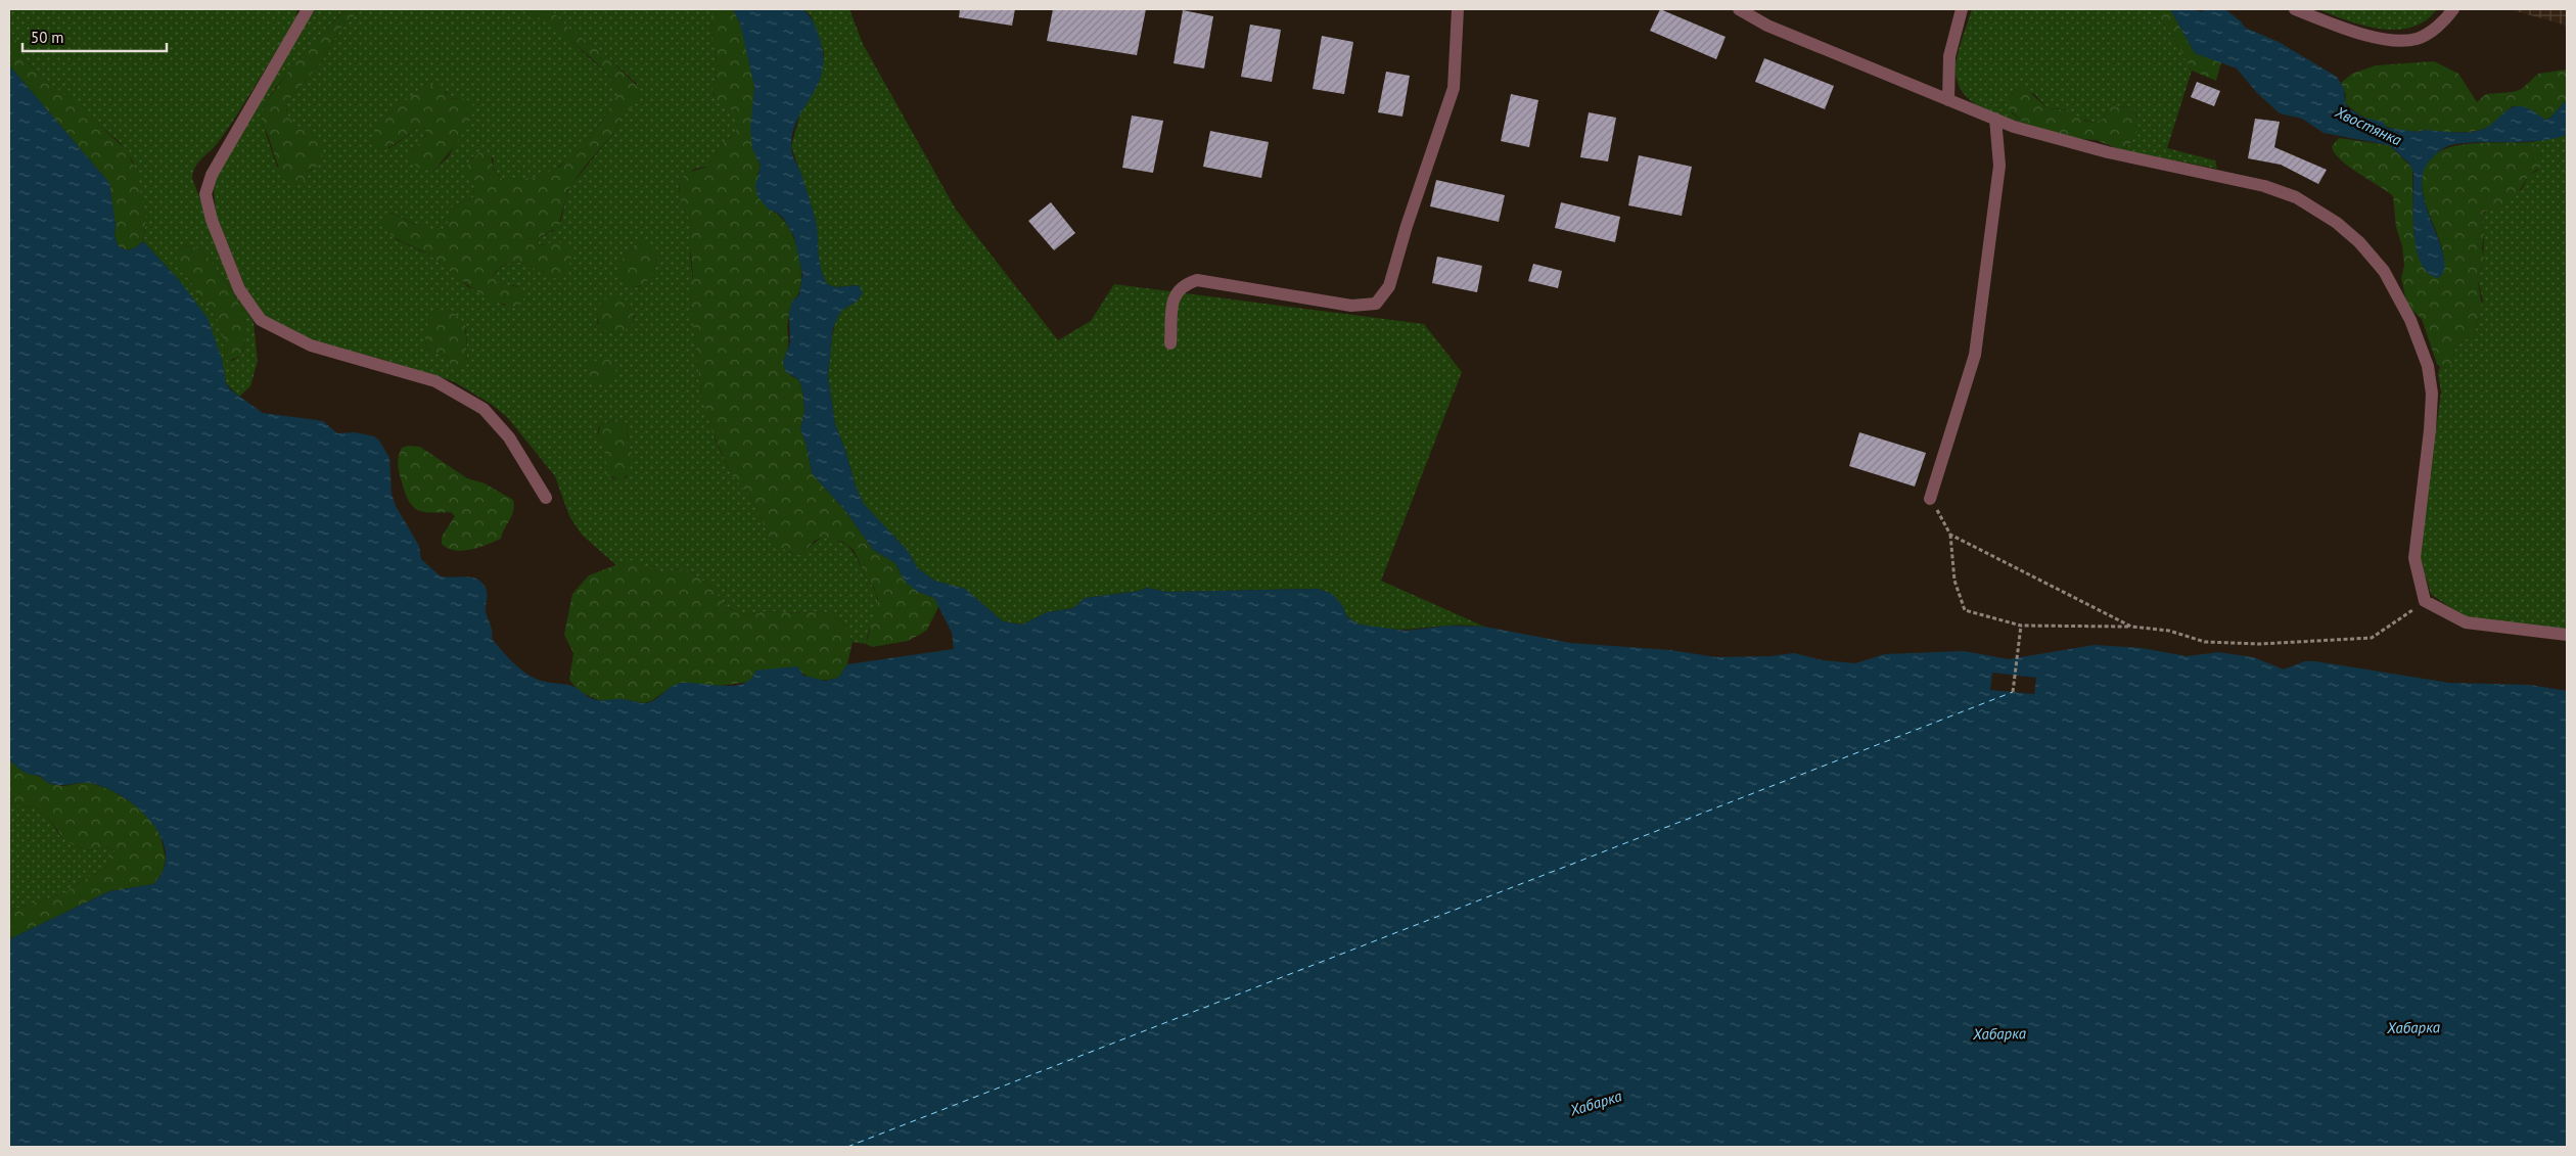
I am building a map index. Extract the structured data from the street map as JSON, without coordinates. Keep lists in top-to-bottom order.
{
  "water": ["Хвостянка", "Хабарка"],
  "scale_bar": "50 m"
}
